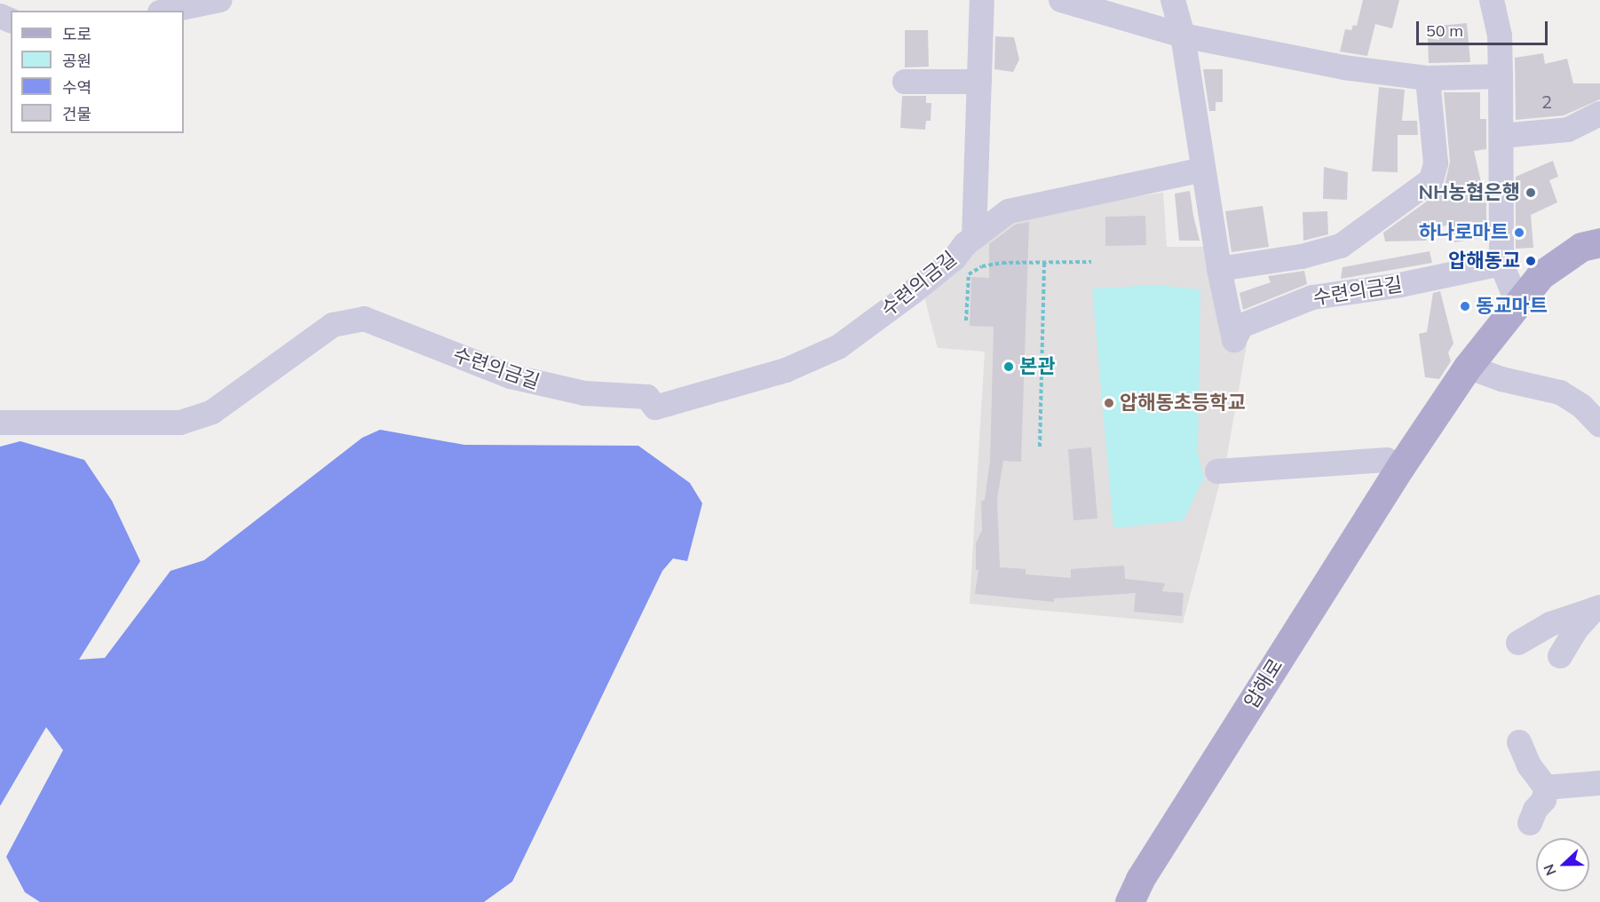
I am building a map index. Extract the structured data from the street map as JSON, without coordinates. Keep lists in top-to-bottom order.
{
  "streets": {
    "main road": ["압해로"],
    "street": ["수련의금길"]
  },
  "places": [
    "NH농협은행",
    "하나로마트",
    "압해동교",
    "동교마트",
    "본관",
    "압해동초등학교"
  ],
  "house_numbers": ["2"],
  "legend": [
    "도로",
    "공원",
    "수역",
    "건물"
  ],
  "scale_bar": "50 m",
  "north": "left"
}
